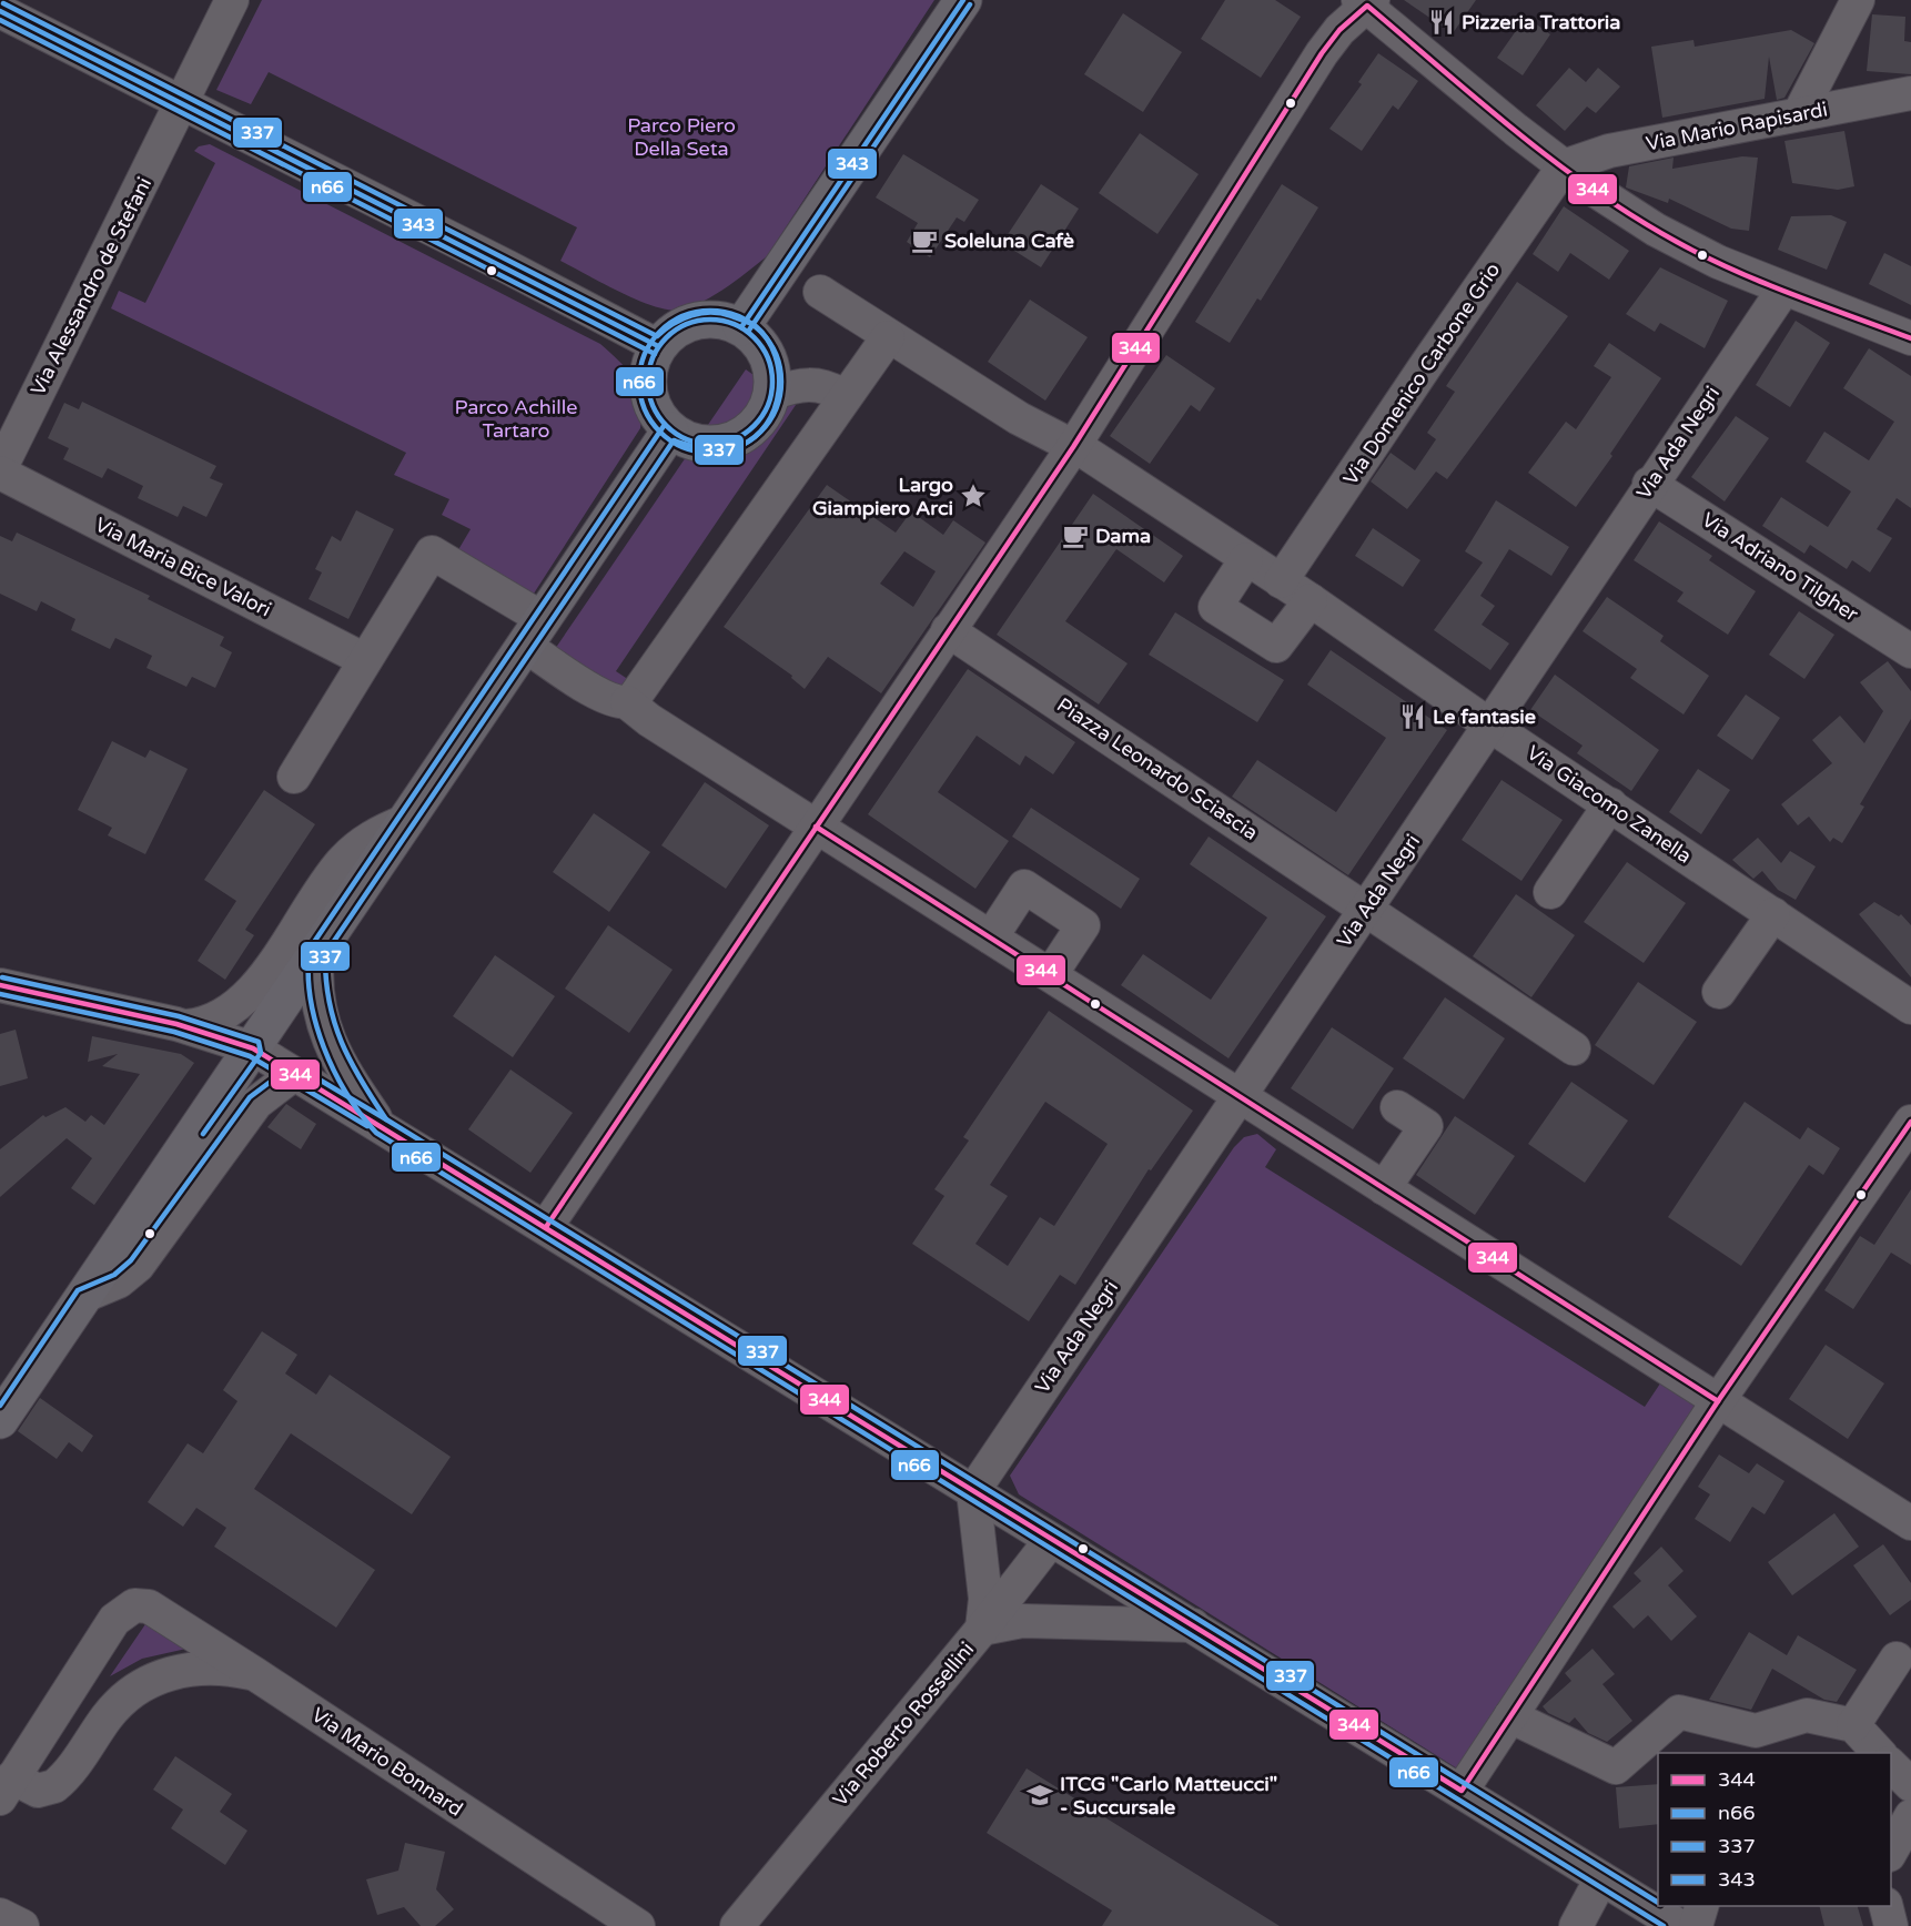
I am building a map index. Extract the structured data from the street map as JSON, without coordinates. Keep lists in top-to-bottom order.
{
  "streets": {
    "street": [
      "Via Mario Rapisardi",
      "Via Alessandro de Stefani",
      "Via Domenico Carbone Grio",
      "Via Ada Negri",
      "Via Maria Bice Valori",
      "Via Adriano Tilgher",
      "Piazza Leonardo Sciascia",
      "Via Giacomo Zanella",
      "Via Roberto Rossellini",
      "Via Mario Bonnard"
    ]
  },
  "crossings": [
    ["Via Mario Rapisardi", "Via Domenico Carbone Grio"],
    ["Via Alessandro de Stefani", "Via Maria Bice Valori"],
    ["Via Domenico Carbone Grio", "Via Giacomo Zanella"],
    ["Via Ada Negri", "Via Adriano Tilgher"],
    ["Via Ada Negri", "Piazza Leonardo Sciascia"],
    ["Via Ada Negri", "Via Giacomo Zanella"],
    ["Via Ada Negri", "Via Roberto Rossellini"]
  ],
  "parks": ["Parco Piero Della Seta", "Parco Achille Tartaro"],
  "places": {
    "restaurant": ["Pizzeria Trattoria", "Le fantasie"],
    "cafe": ["Soleluna Cafè", "Dama"],
    "place": ["Largo Giampiero Arci"],
    "school or university": ["ITCG \"Carlo Matteucci\" - Succursale"]
  },
  "lines": [
    "transit line 343",
    "transit line 337",
    "transit line n66",
    "transit line 344"
  ],
  "legend": [
    "344",
    "n66",
    "337",
    "343"
  ]
}
